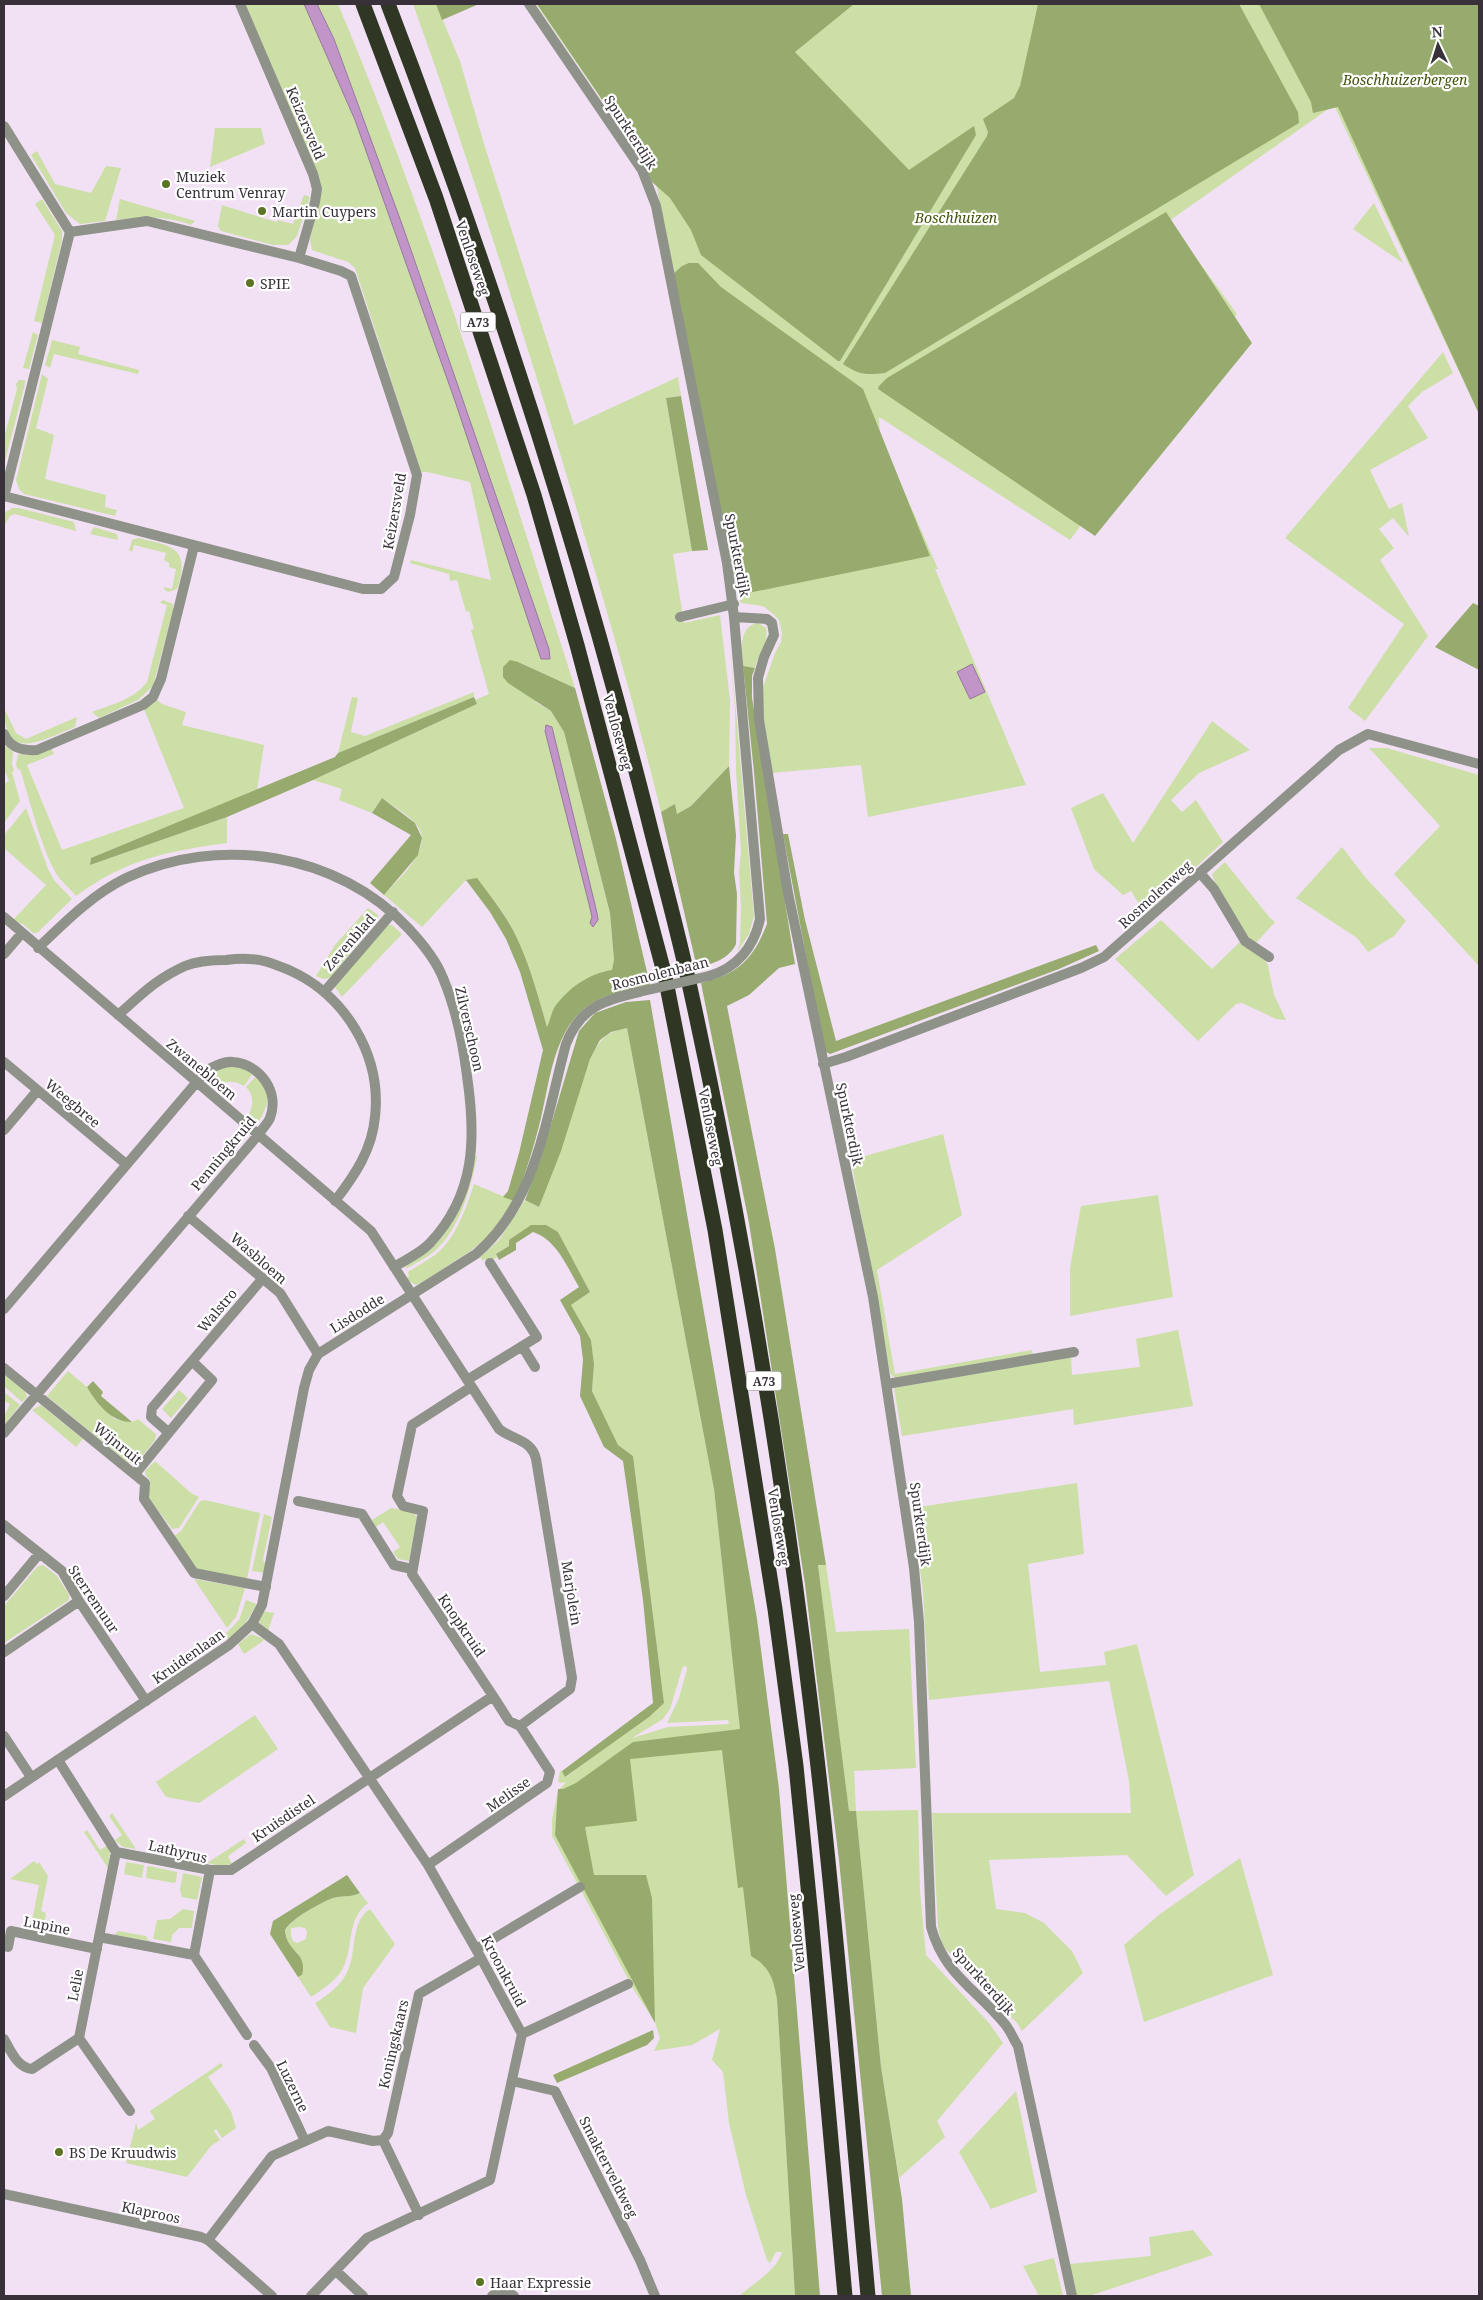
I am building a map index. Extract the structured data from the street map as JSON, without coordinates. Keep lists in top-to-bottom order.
{
  "streets": {
    "highway": ["Venloseweg", "A73"],
    "street": [
      "Keizersveld",
      "Spurkterdijk",
      "Rosmolenweg",
      "Zevenblad",
      "Rosmolenbaan",
      "Zilverschoon",
      "Zwanebloem",
      "Weegbree",
      "Penningkruid",
      "Wasbloem",
      "Walstro",
      "Lisdodde",
      "Wijnruit",
      "Marjolein",
      "Sterremuur",
      "Knopkruid",
      "Kruidenlaan",
      "Melisse",
      "Kruisdistel",
      "Lathyrus",
      "Lupine",
      "Kroonkruid",
      "Lelie",
      "Koningskaars",
      "Luzerne",
      "Smakterveldweg",
      "Klaproos"
    ]
  },
  "crossings": [
    ["Spurkterdijk", "Rosmolenweg"],
    ["Spurkterdijk", "Rosmolenbaan"],
    ["Venloseweg", "A73"],
    ["Zevenblad", "Zilverschoon"],
    ["Zevenblad", "Zwanebloem"],
    ["Rosmolenbaan", "Zwanebloem"],
    ["Rosmolenbaan", "Lisdodde"],
    ["Rosmolenbaan", "Marjolein"],
    ["Zilverschoon", "Zwanebloem"],
    ["Zwanebloem", "Penningkruid"],
    ["Zwanebloem", "Lisdodde"],
    ["Zwanebloem", "Marjolein"],
    ["Weegbree", "Penningkruid"],
    ["Penningkruid", "Wasbloem"],
    ["Penningkruid", "Wijnruit"],
    ["Wasbloem", "Walstro"],
    ["Wasbloem", "Lisdodde"],
    ["Wasbloem", "Kruidenlaan"],
    ["Lisdodde", "Marjolein"],
    ["Lisdodde", "Kruidenlaan"],
    ["Wijnruit", "Kruidenlaan"],
    ["Marjolein", "Melisse"],
    ["Sterremuur", "Kruidenlaan"],
    ["Kruidenlaan", "Kroonkruid"],
    ["Melisse", "Kroonkruid"],
    ["Kruisdistel", "Lathyrus"],
    ["Kruisdistel", "Kroonkruid"],
    ["Lupine", "Lelie"],
    ["Kroonkruid", "Koningskaars"]
  ],
  "parks": ["Boschhuizerbergen", "Boschhuizen"],
  "places": [
    "Muziek Centrum Venray",
    "Martin Cuypers",
    "SPIE",
    "BS De Kruudwis",
    "Haar Expressie"
  ],
  "north": "top"
}
